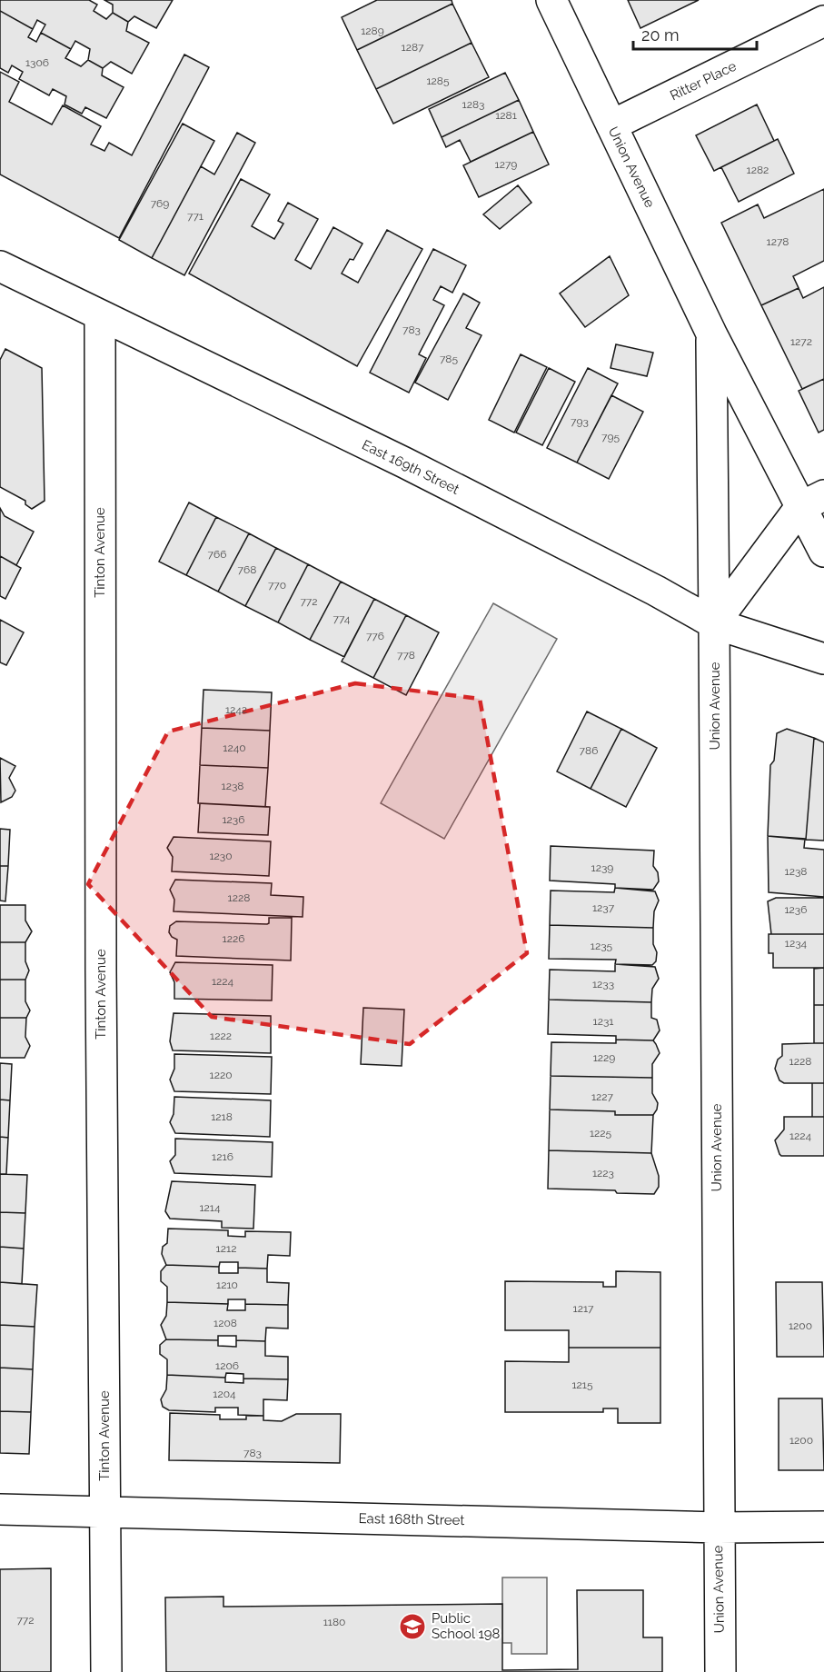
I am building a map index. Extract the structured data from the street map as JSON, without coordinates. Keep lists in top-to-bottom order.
{
  "streets": {
    "street": [
      "Ritter Place",
      "Union Avenue",
      "East 169th Street",
      "Tinton Avenue",
      "East 168th Street"
    ]
  },
  "crossings": [
    ["Ritter Place", "Union Avenue"],
    ["Union Avenue", "East 169th Street"],
    ["Union Avenue", "East 168th Street"],
    ["East 169th Street", "Tinton Avenue"],
    ["Tinton Avenue", "East 168th Street"]
  ],
  "places": {
    "school or university": ["Public School 198"]
  },
  "house_numbers": [
    "1289",
    "1287",
    "1306",
    "1285",
    "1283",
    "1281",
    "1279",
    "1282",
    "769",
    "771",
    "1278",
    "783",
    "1272",
    "785",
    "793",
    "795",
    "766",
    "768",
    "770",
    "772",
    "774",
    "776",
    "778",
    "1242",
    "1240",
    "786",
    "1238",
    "1236",
    "1230",
    "1239",
    "1238",
    "1228",
    "1237",
    "1236",
    "1226",
    "1234",
    "1235",
    "1224",
    "1233",
    "1231",
    "1222",
    "1229",
    "1228",
    "1220",
    "1227",
    "1218",
    "1225",
    "1224",
    "1216",
    "1223",
    "1214",
    "1212",
    "1210",
    "1217",
    "1208",
    "1200",
    "1206",
    "1215",
    "1204",
    "1200",
    "783",
    "772",
    "1180"
  ],
  "scale_bar": "20 m"
}
